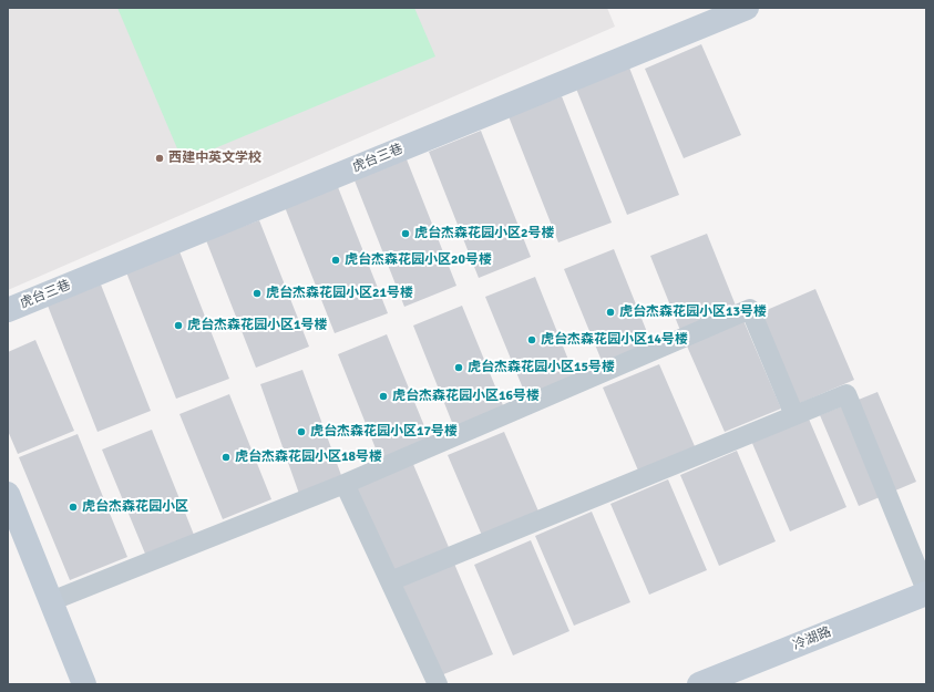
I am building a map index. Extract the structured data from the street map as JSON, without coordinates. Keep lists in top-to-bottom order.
{
  "streets": {
    "street": ["虎台三巷", "冷湖路"]
  },
  "places": [
    "西建中英文学校",
    "虎台杰森花园小区2号楼",
    "虎台杰森花园小区20号楼",
    "虎台杰森花园小区21号楼",
    "虎台杰森花园小区13号楼",
    "虎台杰森花园小区1号楼",
    "虎台杰森花园小区14号楼",
    "虎台杰森花园小区15号楼",
    "虎台杰森花园小区16号楼",
    "虎台杰森花园小区17号楼",
    "虎台杰森花园小区18号楼",
    "虎台杰森花园小区"
  ]
}
